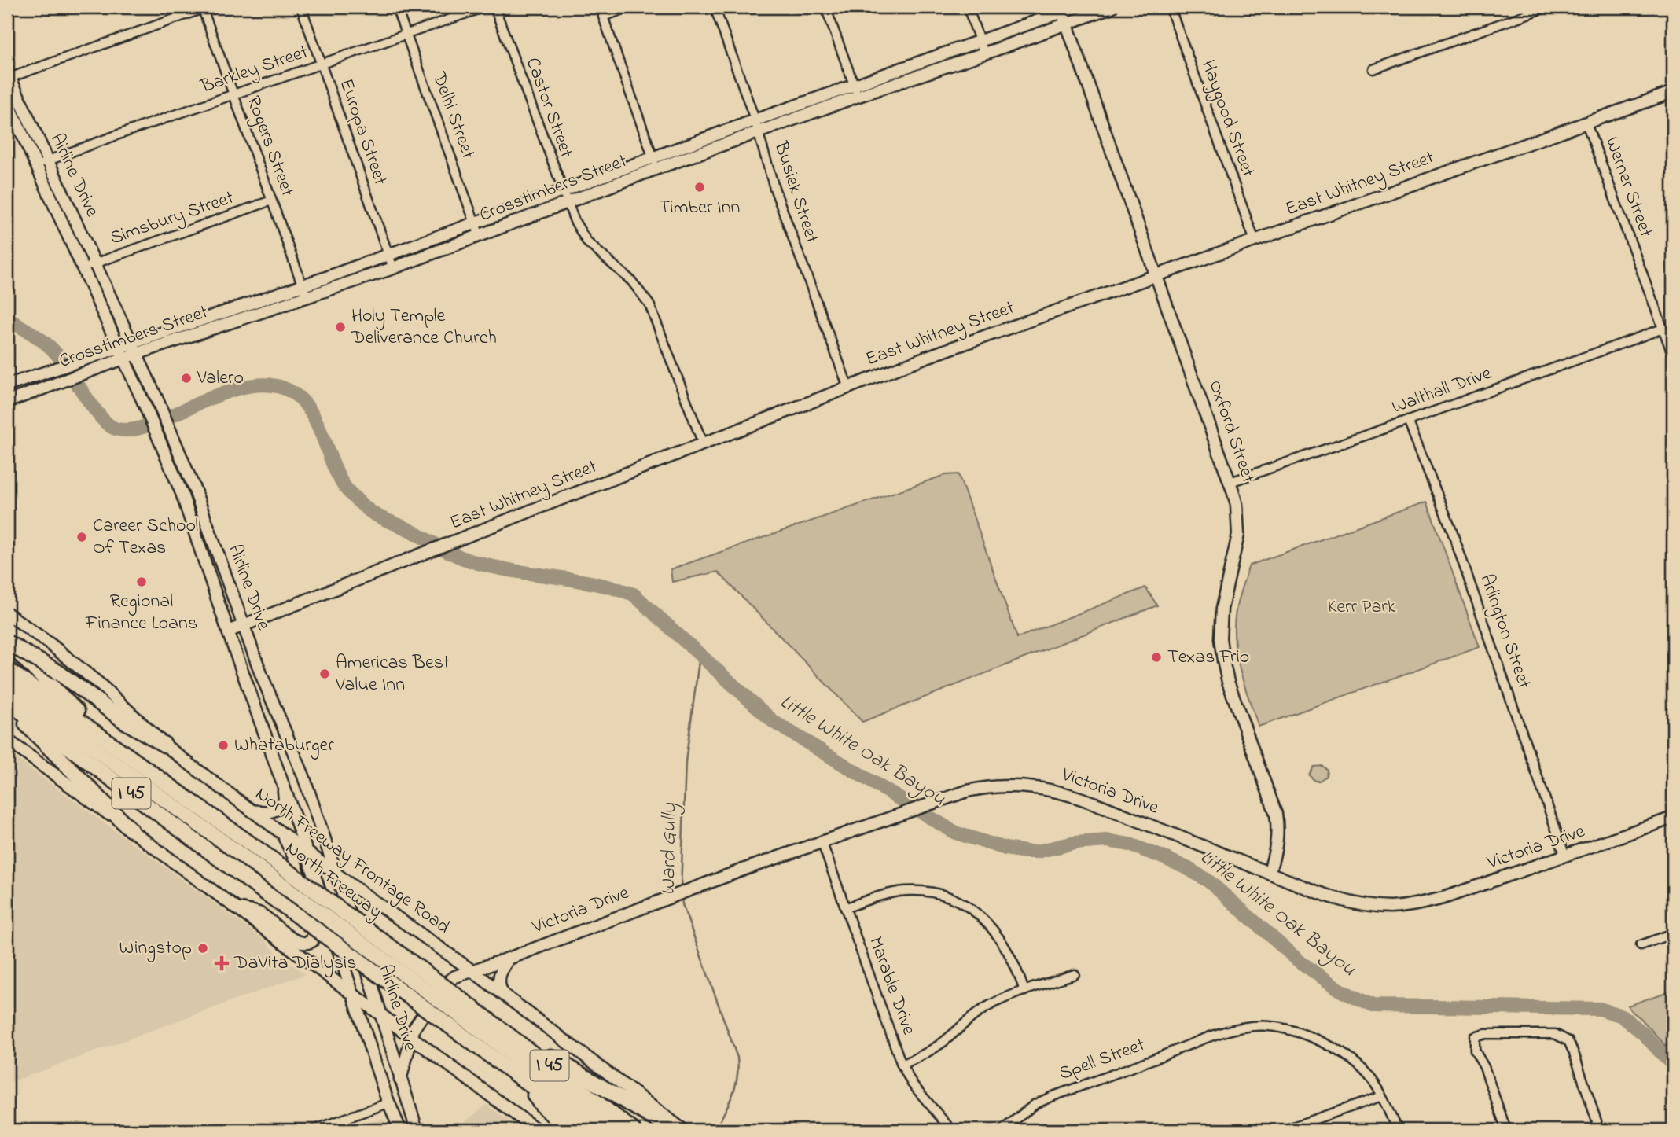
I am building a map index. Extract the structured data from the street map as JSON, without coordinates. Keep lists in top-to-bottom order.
{
  "streets": {
    "highway": ["I 45", "North Freeway"],
    "main road": [
      "Airline Drive",
      "East Whitney Street",
      "Crosstimbers Street",
      "Oxford Street",
      "Victoria Drive",
      "North Freeway Frontage Road"
    ],
    "street": [
      "Barkley Street",
      "Castor Street",
      "Delhi Street",
      "Haygood Street",
      "Europa Street",
      "Rogers Street",
      "Werner Street",
      "Busiek Street",
      "Simsbury Street",
      "Walthall Drive",
      "Arlington Street",
      "Marable Drive",
      "Spell Street"
    ]
  },
  "crossings": [
    ["Barkley Street", "Delhi Street"],
    ["Barkley Street", "Europa Street"],
    ["Barkley Street", "Rogers Street"],
    ["Barkley Street", "Airline Drive"],
    ["Castor Street", "East Whitney Street"],
    ["Castor Street", "Crosstimbers Street"],
    ["Delhi Street", "Crosstimbers Street"],
    ["Haygood Street", "East Whitney Street"],
    ["Europa Street", "Crosstimbers Street"],
    ["Rogers Street", "Crosstimbers Street"],
    ["Rogers Street", "Simsbury Street"],
    ["Airline Drive", "East Whitney Street"],
    ["Airline Drive", "Crosstimbers Street"],
    ["Airline Drive", "Simsbury Street"],
    ["Airline Drive", "Victoria Drive"],
    ["Airline Drive", "North Freeway Frontage Road"],
    ["East Whitney Street", "Werner Street"],
    ["East Whitney Street", "Busiek Street"],
    ["East Whitney Street", "Oxford Street"],
    ["Werner Street", "Walthall Drive"],
    ["Crosstimbers Street", "Busiek Street"],
    ["Crosstimbers Street", "Oxford Street"],
    ["Walthall Drive", "Oxford Street"],
    ["Walthall Drive", "Arlington Street"],
    ["Oxford Street", "Victoria Drive"],
    ["Arlington Street", "Victoria Drive"],
    ["Victoria Drive", "North Freeway Frontage Road"],
    ["Victoria Drive", "Marable Drive"]
  ],
  "water": ["Little White Oak Bayou", "Ward Gully"],
  "parks": ["Kerr Park"],
  "places": {
    "other": [
      "Timber Inn",
      "Holy Temple Deliverance Church",
      "Valero",
      "Career School Of Texas",
      "Regional Finance Loans",
      "Texas Frio",
      "Americas Best Value Inn",
      "Whataburger",
      "Wingstop"
    ],
    "health": ["DaVita Dialysis"]
  }
}
